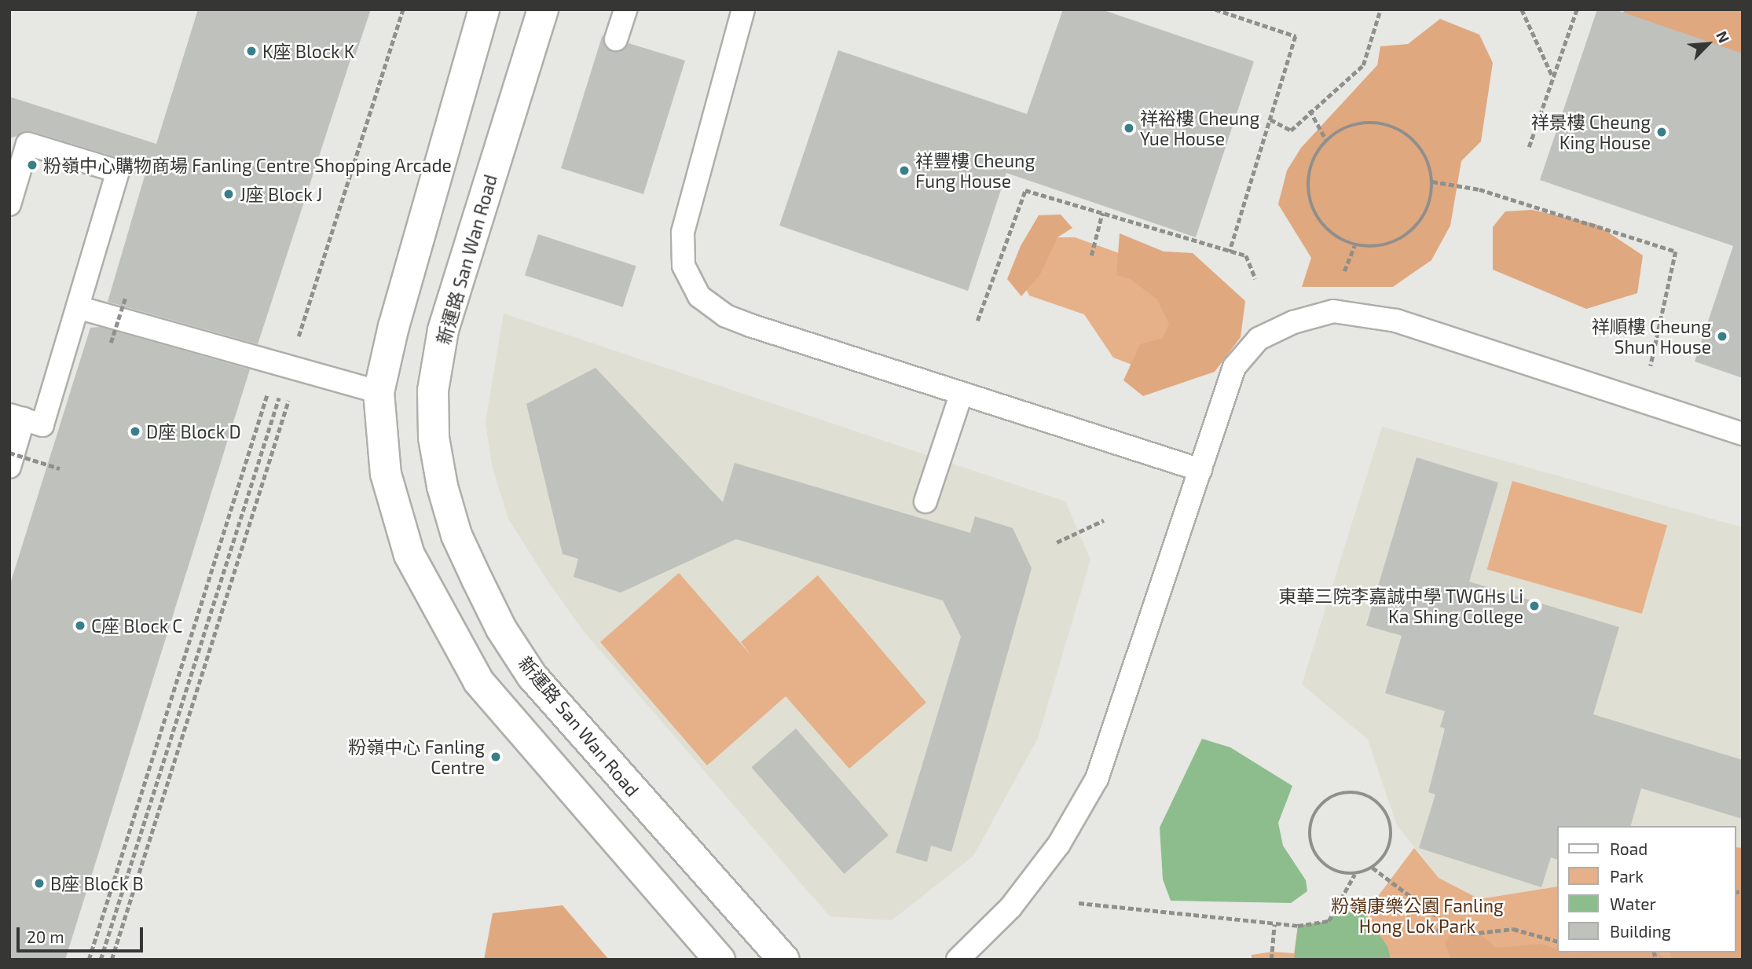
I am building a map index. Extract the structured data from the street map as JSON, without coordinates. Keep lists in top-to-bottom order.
{
  "streets": {
    "street": ["新運路 San Wan Road"]
  },
  "parks": ["粉嶺康樂公園 Fanling Hong Lok Park"],
  "places": [
    "K座 Block K",
    "祥裕樓 Cheung Yue House",
    "祥景樓 Cheung King House",
    "粉嶺中心購物商場 Fanling Centre Shopping Arcade",
    "祥豐樓 Cheung Fung House",
    "J座 Block J",
    "祥順樓 Cheung Shun House",
    "D座 Block D",
    "東華三院李嘉誠中學 TWGHs Li Ka Shing College",
    "C座 Block C",
    "粉嶺中心 Fanling Centre",
    "B座 Block B"
  ],
  "legend": [
    "Road",
    "Park",
    "Water",
    "Building"
  ],
  "scale_bar": "20 m",
  "north": "top right"
}
